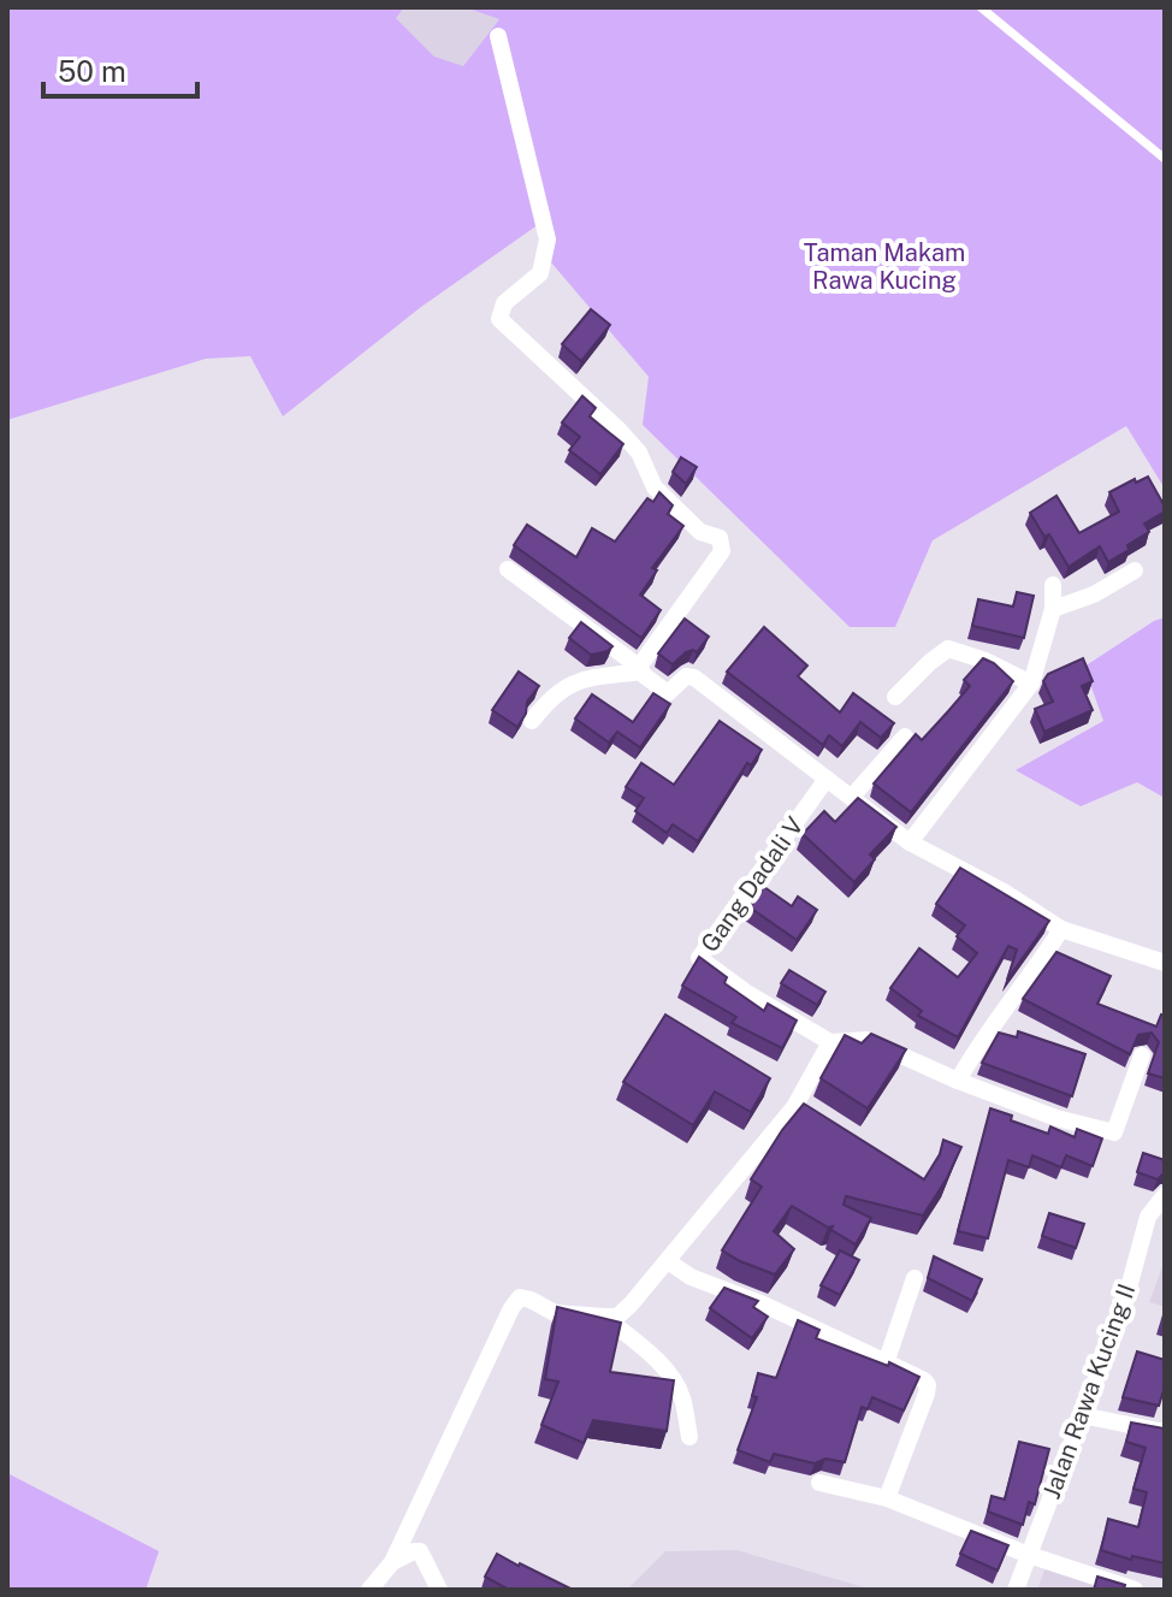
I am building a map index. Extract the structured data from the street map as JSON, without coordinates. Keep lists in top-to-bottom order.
{
  "streets": {
    "street": ["Gang Dadali V", "Jalan Rawa Kucing II"]
  },
  "parks": ["Taman Makam Rawa Kucing"],
  "scale_bar": "50 m"
}
